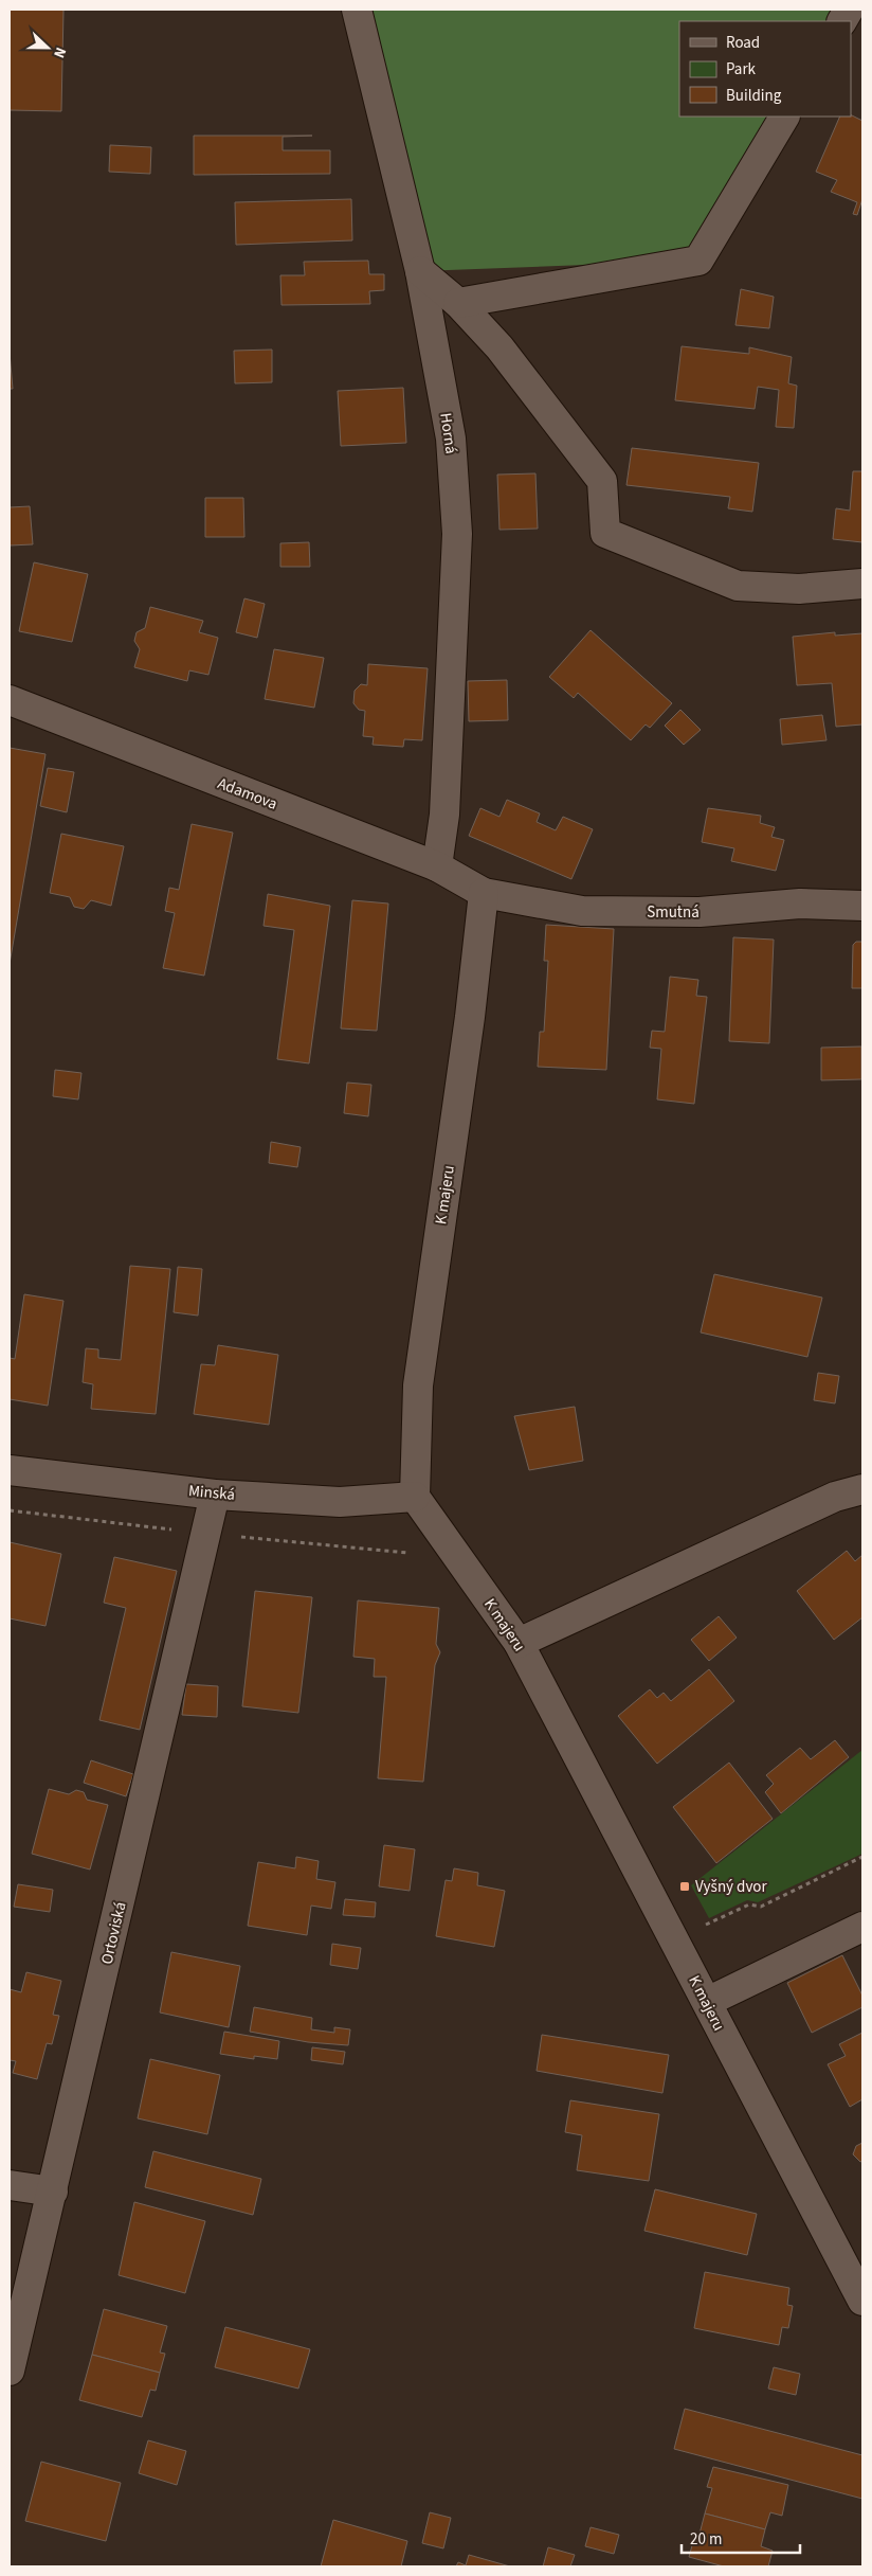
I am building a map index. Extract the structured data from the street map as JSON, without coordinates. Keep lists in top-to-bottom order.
{
  "streets": {
    "street": [
      "Horná",
      "Adamova",
      "Smutná",
      "K majeru",
      "Minská",
      "Ortoviská"
    ]
  },
  "crossings": [
    ["Horná", "Adamova"],
    ["Adamova", "Smutná"],
    ["Adamova", "K majeru"],
    ["Smutná", "K majeru"],
    ["K majeru", "Minská"],
    ["Minská", "Ortoviská"]
  ],
  "places": {
    "transit": ["Vyšný dvor"]
  },
  "legend": ["Road", "Park", "Building"],
  "scale_bar": "20 m",
  "north": "right"
}
